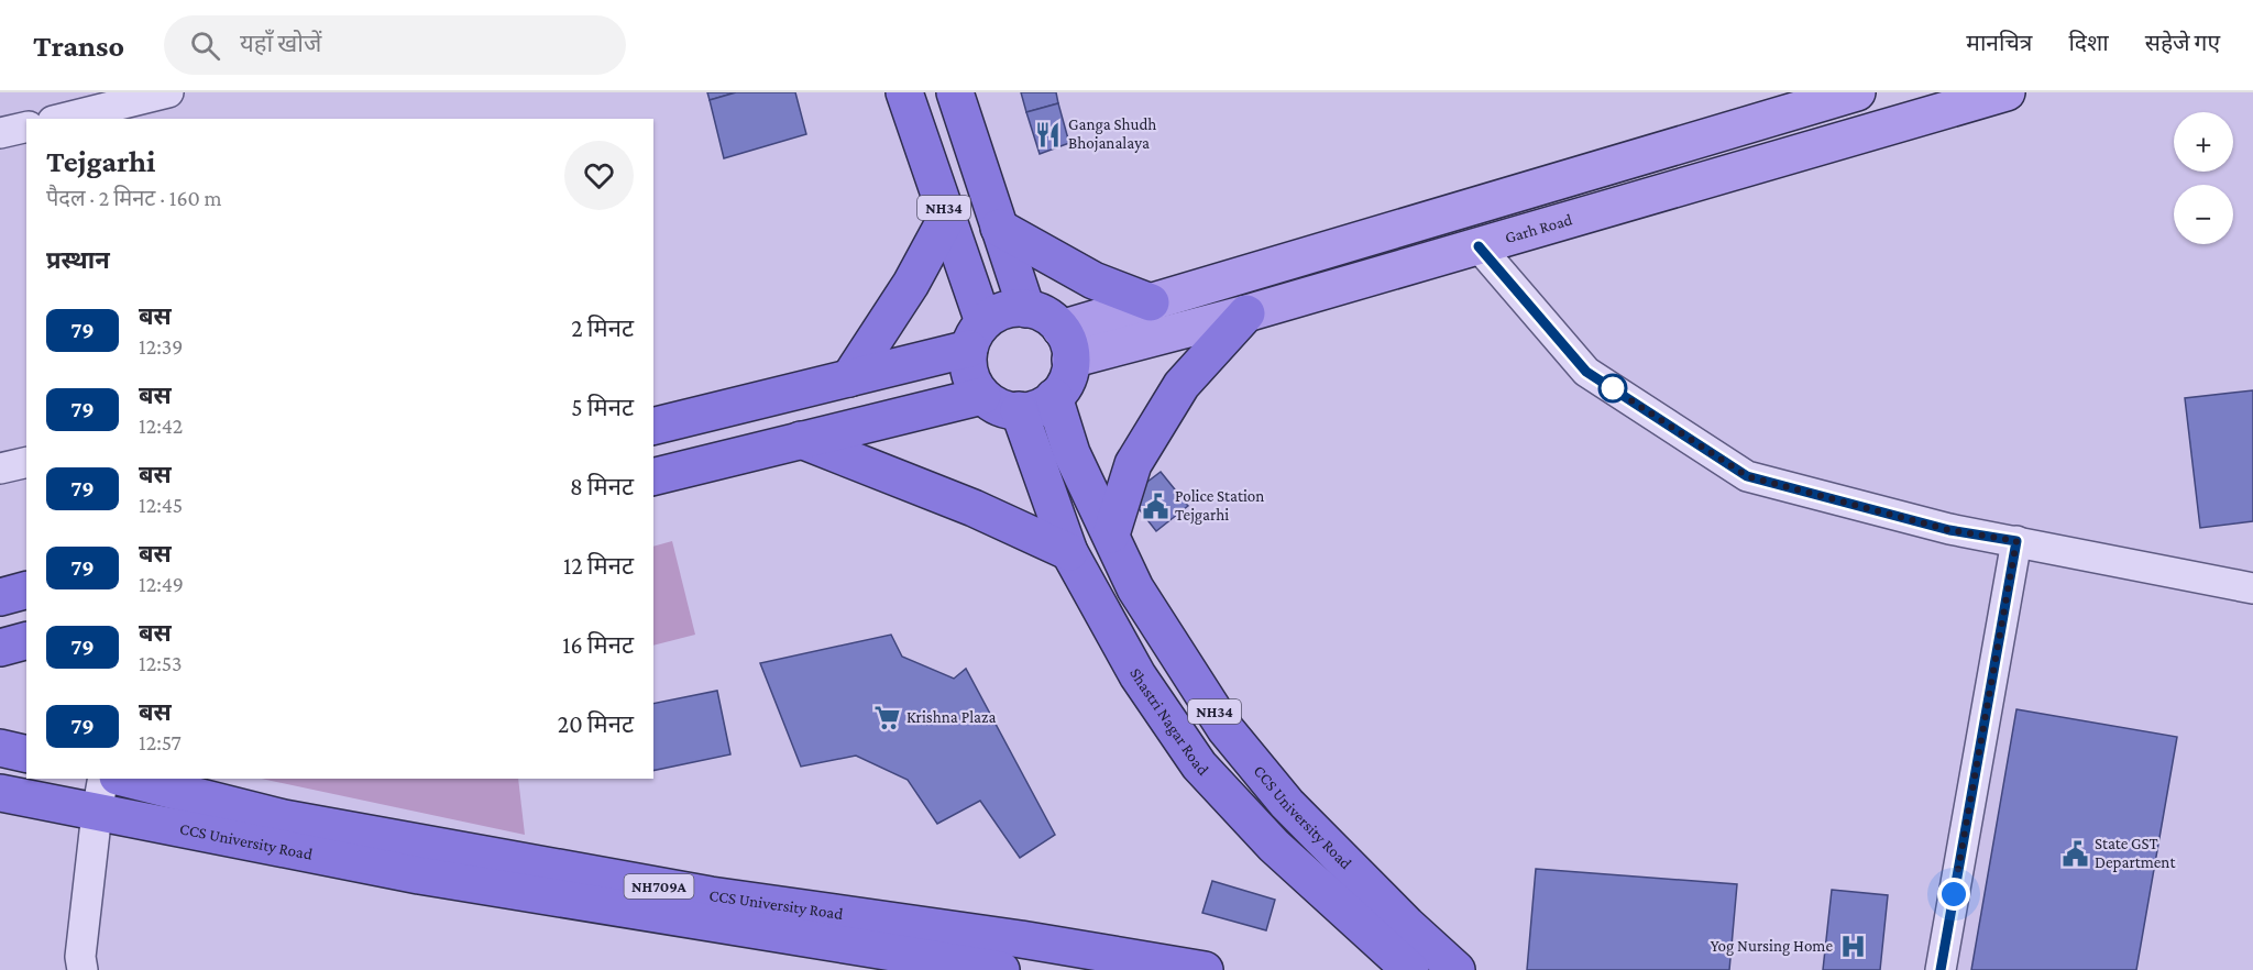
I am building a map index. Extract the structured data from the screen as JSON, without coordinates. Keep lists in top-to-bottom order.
{
  "streets": {
    "highway": [
      "NH34",
      "Shastri Nagar Road",
      "CCS University Road",
      "NH709A"
    ],
    "main road": ["Garh Road"]
  },
  "crossings": [
    ["NH34", "Garh Road"],
    ["NH34", "Shastri Nagar Road"],
    ["NH34", "CCS University Road"],
    ["Garh Road", "Shastri Nagar Road"],
    ["Garh Road", "CCS University Road"],
    ["Shastri Nagar Road", "CCS University Road"]
  ],
  "places": {
    "restaurant": ["Ganga Shudh Bhojanalaya"],
    "public building": ["Police Station Tejgarhi", "State GST Department"],
    "supermarket": ["Krishna Plaza"],
    "hospital": ["Yog Nursing Home"]
  },
  "lines": ["bus line 79"],
  "page": {
    "header": "Transo",
    "search": "यहाँ खोजें",
    "nav": ["मानचित्र", "दिशा", "सहेजे गए"],
    "map_buttons": ["+", "−"],
    "heading": [
      ["Tejgarhi", "पैदल · 2 मिनट · 160 m"],
      "प्रस्थान"
    ],
    "list": [
      {
        "mark": "79",
        "name": "बस",
        "note": "12:39",
        "value": "2 मिनट"
      },
      {
        "mark": "79",
        "name": "बस",
        "note": "12:42",
        "value": "5 मिनट"
      },
      {
        "mark": "79",
        "name": "बस",
        "note": "12:45",
        "value": "8 मिनट"
      },
      {
        "mark": "79",
        "name": "बस",
        "note": "12:49",
        "value": "12 मिनट"
      },
      {
        "mark": "79",
        "name": "बस",
        "note": "12:53",
        "value": "16 मिनट"
      },
      {
        "mark": "79",
        "name": "बस",
        "note": "12:57",
        "value": "20 मिनट"
      }
    ]
  }
}
